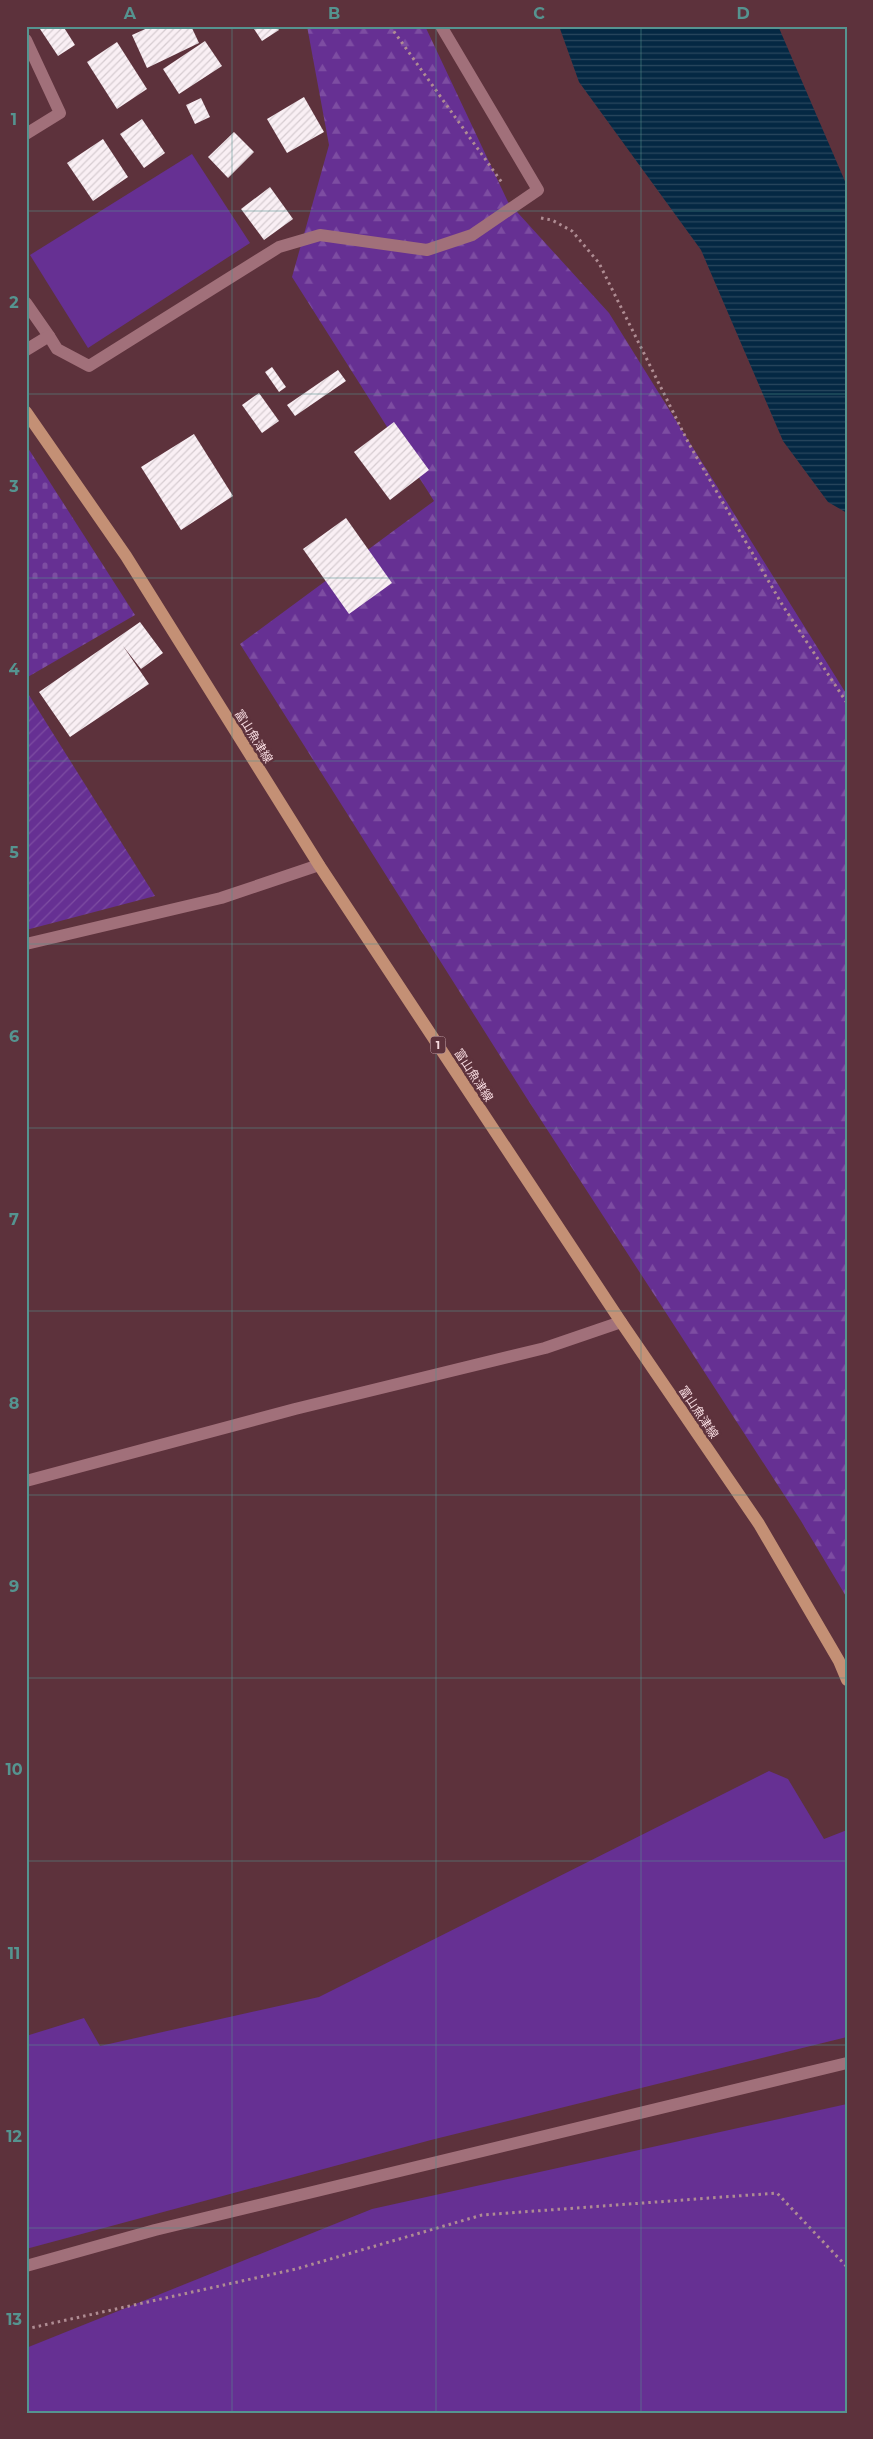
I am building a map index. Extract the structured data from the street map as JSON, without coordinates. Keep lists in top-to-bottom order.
{
  "streets": {
    "main road": ["富山魚津線", "1"]
  },
  "grid": {
    "columns": [
      "A",
      "B",
      "C",
      "D"
    ],
    "rows": [
      "1",
      "2",
      "3",
      "4",
      "5",
      "6",
      "7",
      "8",
      "9",
      "10",
      "11",
      "12",
      "13"
    ]
  }
}
